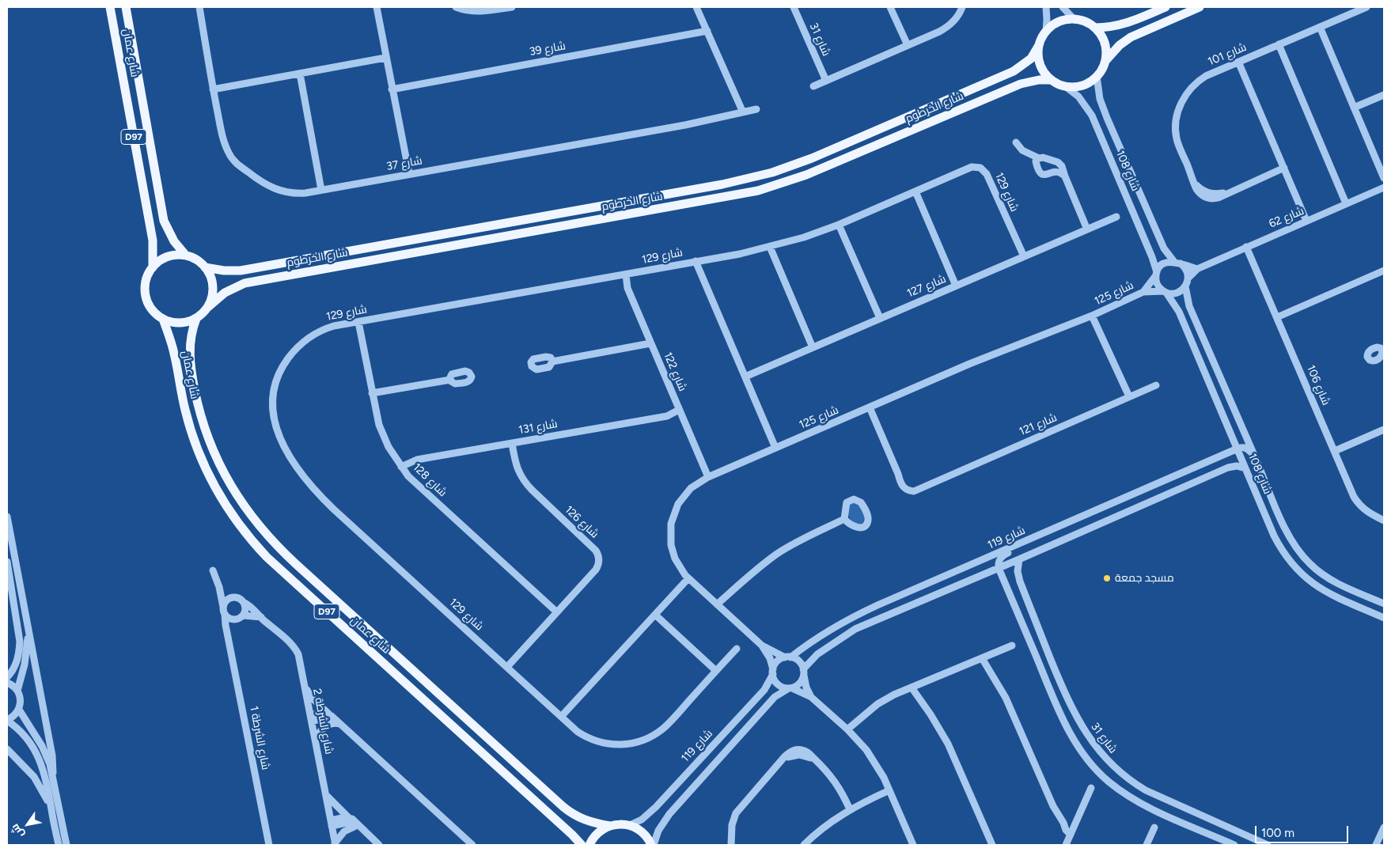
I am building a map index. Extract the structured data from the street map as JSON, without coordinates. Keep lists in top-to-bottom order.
{
  "streets": {
    "main road": ["شارع عمان", "شارع الخرطوم", "D97"],
    "street": [
      "شارع 31",
      "شارع 39",
      "شارع 101",
      "شارع 37",
      "شارع 108",
      "شارع 129",
      "شارع 62",
      "شارع 127",
      "شارع 125",
      "شارع 122",
      "شارع 106",
      "شارع 121",
      "شارع 131",
      "شارع 128",
      "شارع 126",
      "شارع 119",
      "شارع الشرطة 2",
      "شارع الشرطة 1"
    ]
  },
  "crossings": [
    ["شارع عمان", "شارع الخرطوم"],
    ["شارع عمان", "شارع 119"],
    ["شارع الخرطوم", "شارع 108"],
    ["شارع 108", "شارع 62"],
    ["شارع 108", "شارع 125"],
    ["شارع 108", "شارع 119"],
    ["شارع 129", "شارع 127"],
    ["شارع 129", "شارع 122"],
    ["شارع 129", "شارع 128"],
    ["شارع 129", "شارع 126"],
    ["شارع 62", "شارع 125"],
    ["شارع 62", "شارع 106"],
    ["شارع 125", "شارع 122"],
    ["شارع 125", "شارع 121"],
    ["شارع 125", "شارع 119"],
    ["شارع 122", "شارع 131"],
    ["شارع 131", "شارع 128"],
    ["شارع 131", "شارع 126"],
    ["شارع 128", "شارع 126"],
    ["شارع الشرطة 2", "شارع الشرطة 1"]
  ],
  "places": ["مسجد جمعة"],
  "scale_bar": "100 m",
  "north": "bottom left"
}
